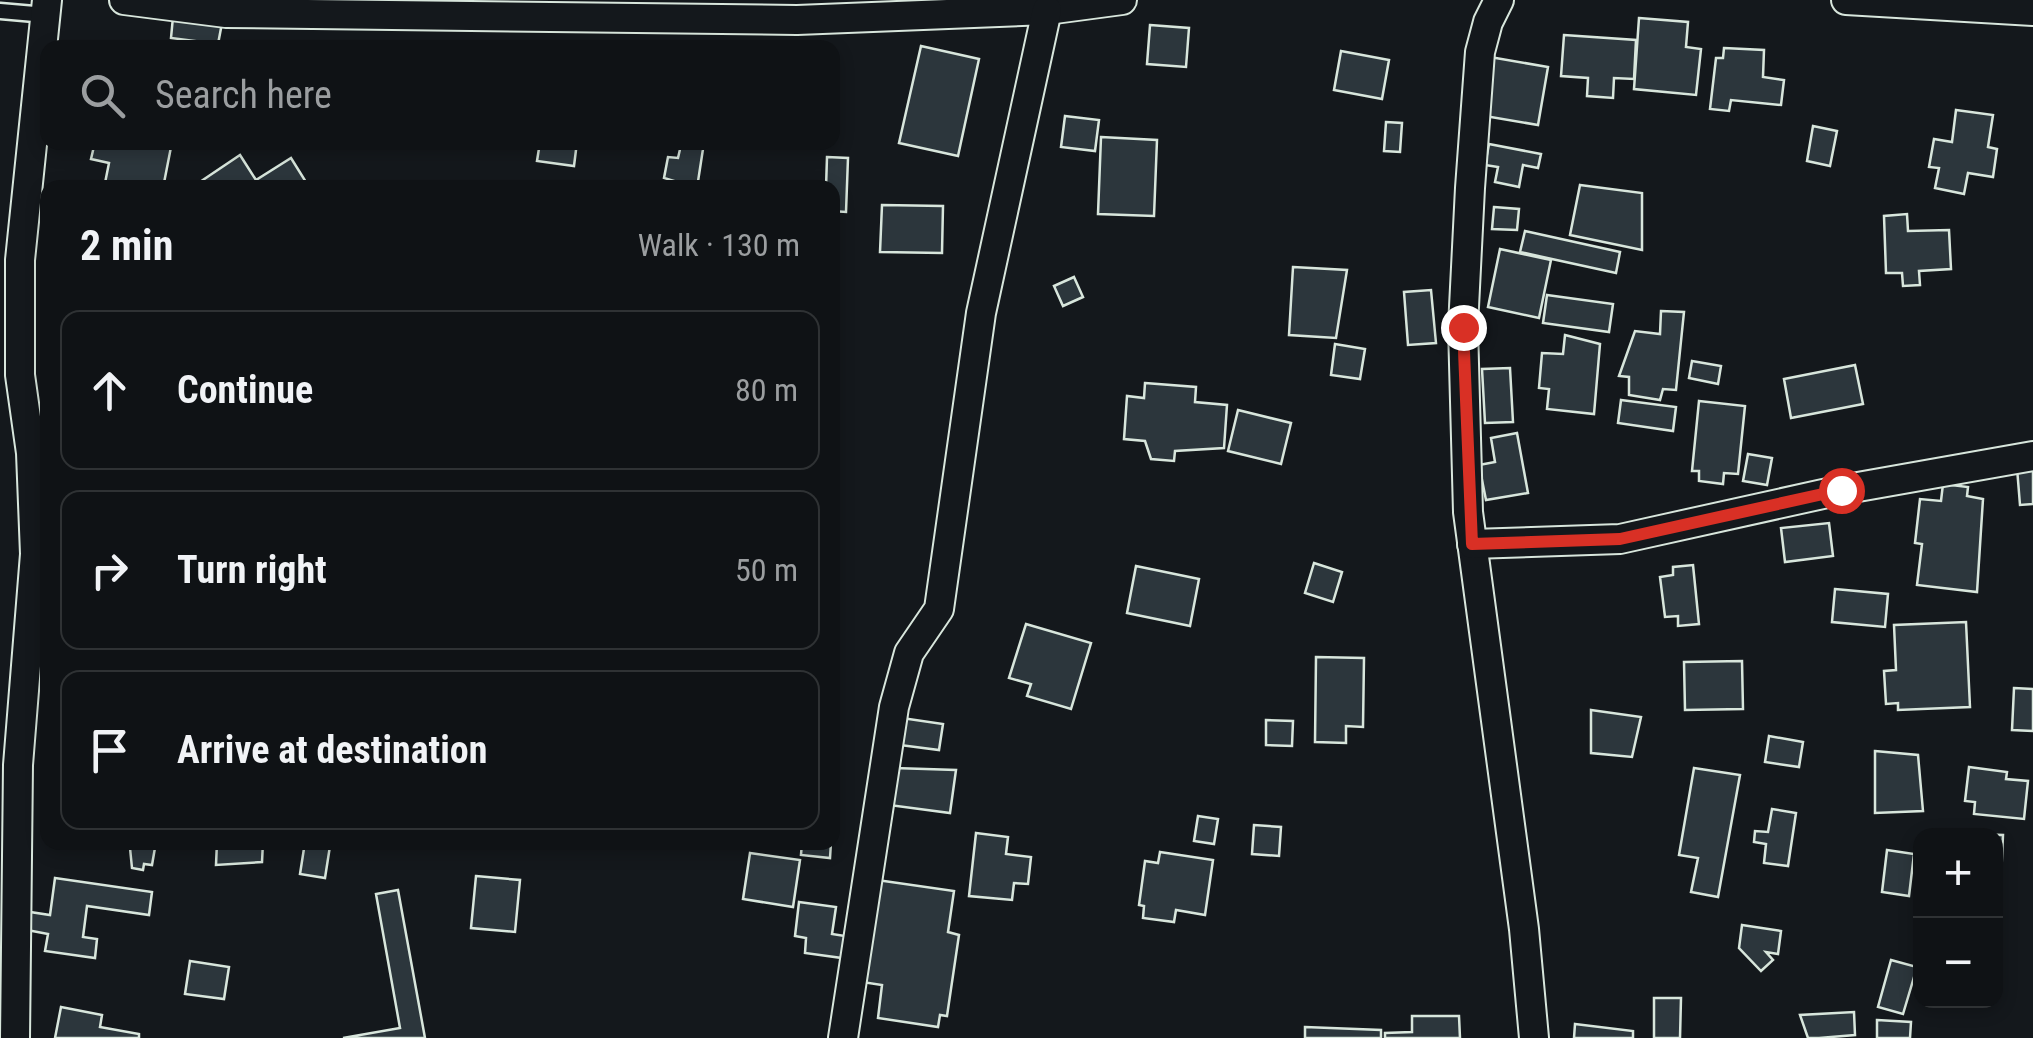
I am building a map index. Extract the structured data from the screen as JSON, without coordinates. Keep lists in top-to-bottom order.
{
  "page": {
    "search": "Search here",
    "heading": ["2 min", "Walk · 130 m"],
    "list": [
      ["Continue", "80 m"],
      ["Turn right", "50 m"],
      "Arrive at destination"
    ],
    "map_buttons": ["+", "−"]
  }
}
